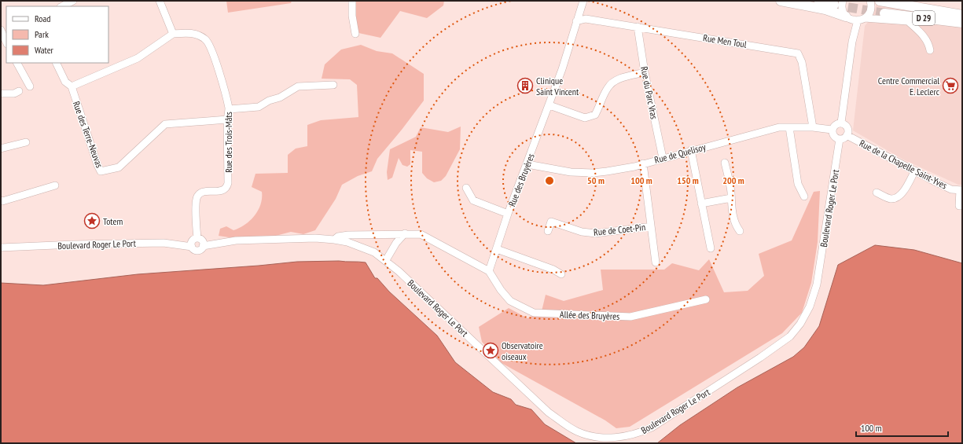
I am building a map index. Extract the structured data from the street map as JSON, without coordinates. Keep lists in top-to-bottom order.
{
  "streets": {
    "main road": ["D 29"],
    "street": [
      "Rue Men Toul",
      "Rue du Parc Vras",
      "Rue des Terre-Neuvas",
      "Rue des Trois-Mâts",
      "Rue de Quelisoy",
      "Rue de la Chapelle Saint-Yves",
      "Rue des Bruyères",
      "Boulevard Roger Le Port",
      "Rue de Coet-Pin",
      "Allée des Bruyères"
    ]
  },
  "crossings": [
    ["Rue Men Toul", "Rue du Parc Vras"],
    ["Rue Men Toul", "Rue de Quelisoy"],
    ["Rue Men Toul", "Rue des Bruyères"],
    ["Rue du Parc Vras", "Rue de Quelisoy"],
    ["Rue des Terre-Neuvas", "Rue des Trois-Mâts"],
    ["Rue des Trois-Mâts", "Boulevard Roger Le Port"],
    ["Rue de Quelisoy", "Rue de la Chapelle Saint-Yves"],
    ["Rue de Quelisoy", "Rue des Bruyères"],
    ["Rue de Quelisoy", "Boulevard Roger Le Port"],
    ["Rue de la Chapelle Saint-Yves", "Boulevard Roger Le Port"],
    ["Rue des Bruyères", "Allée des Bruyères"]
  ],
  "places": {
    "building": ["Clinique Saint Vincent"],
    "supermarket": ["Centre Commercial E. Leclerc"],
    "place": ["Totem", "Observatoire oiseaux"]
  },
  "legend": ["Road", "Park", "Water"],
  "scale_bar": "100 m",
  "rings": [
    "50 m",
    "100 m",
    "150 m",
    "200 m"
  ]
}
